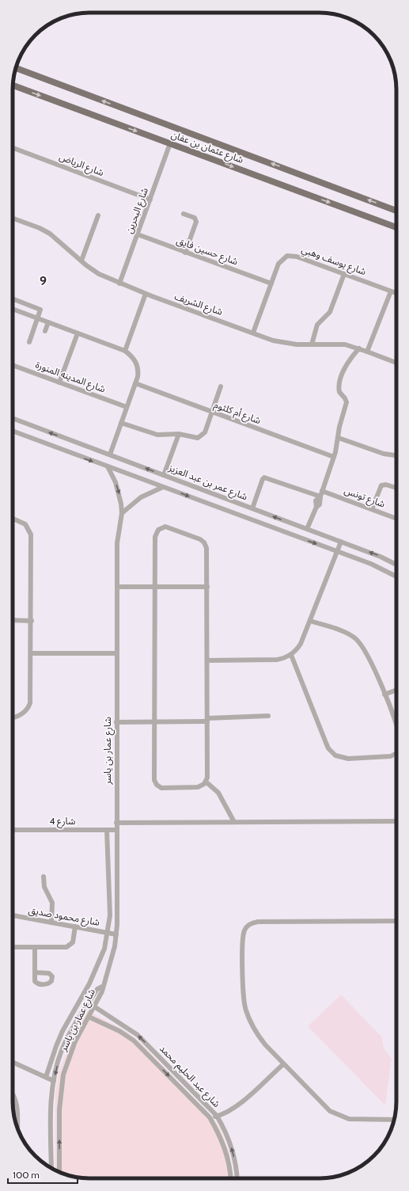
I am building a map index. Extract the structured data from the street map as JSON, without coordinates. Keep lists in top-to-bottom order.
{
  "streets": {
    "main road": ["شارع عثمان بن عفان"],
    "street": [
      "شارع الرياض",
      "شارع البحرين",
      "شارع حسين فايق",
      "شارع يوسف وهبي",
      "شارع الشريف",
      "شارع المدينه المنورة",
      "شارع أم كلثوم",
      "شارع عمر بن عبد العزيز",
      "شارع تونس",
      "شارع عمار بن ياسر",
      "شارع 4",
      "شارع محمود صديق",
      "شارع عبد الحليم محمد"
    ]
  },
  "crossings": [
    ["شارع عثمان بن عفان", "شارع البحرين"],
    ["شارع الرياض", "شارع البحرين"],
    ["شارع البحرين", "شارع حسين فايق"],
    ["شارع البحرين", "شارع الشريف"],
    ["شارع حسين فايق", "شارع يوسف وهبي"],
    ["شارع يوسف وهبي", "شارع الشريف"],
    ["شارع عمر بن عبد العزيز", "شارع عمار بن ياسر"],
    ["شارع عمار بن ياسر", "شارع 4"],
    ["شارع عمار بن ياسر", "شارع محمود صديق"],
    ["شارع عمار بن ياسر", "شارع عبد الحليم محمد"]
  ],
  "districts": ["9"],
  "scale_bar": "100 m"
}
